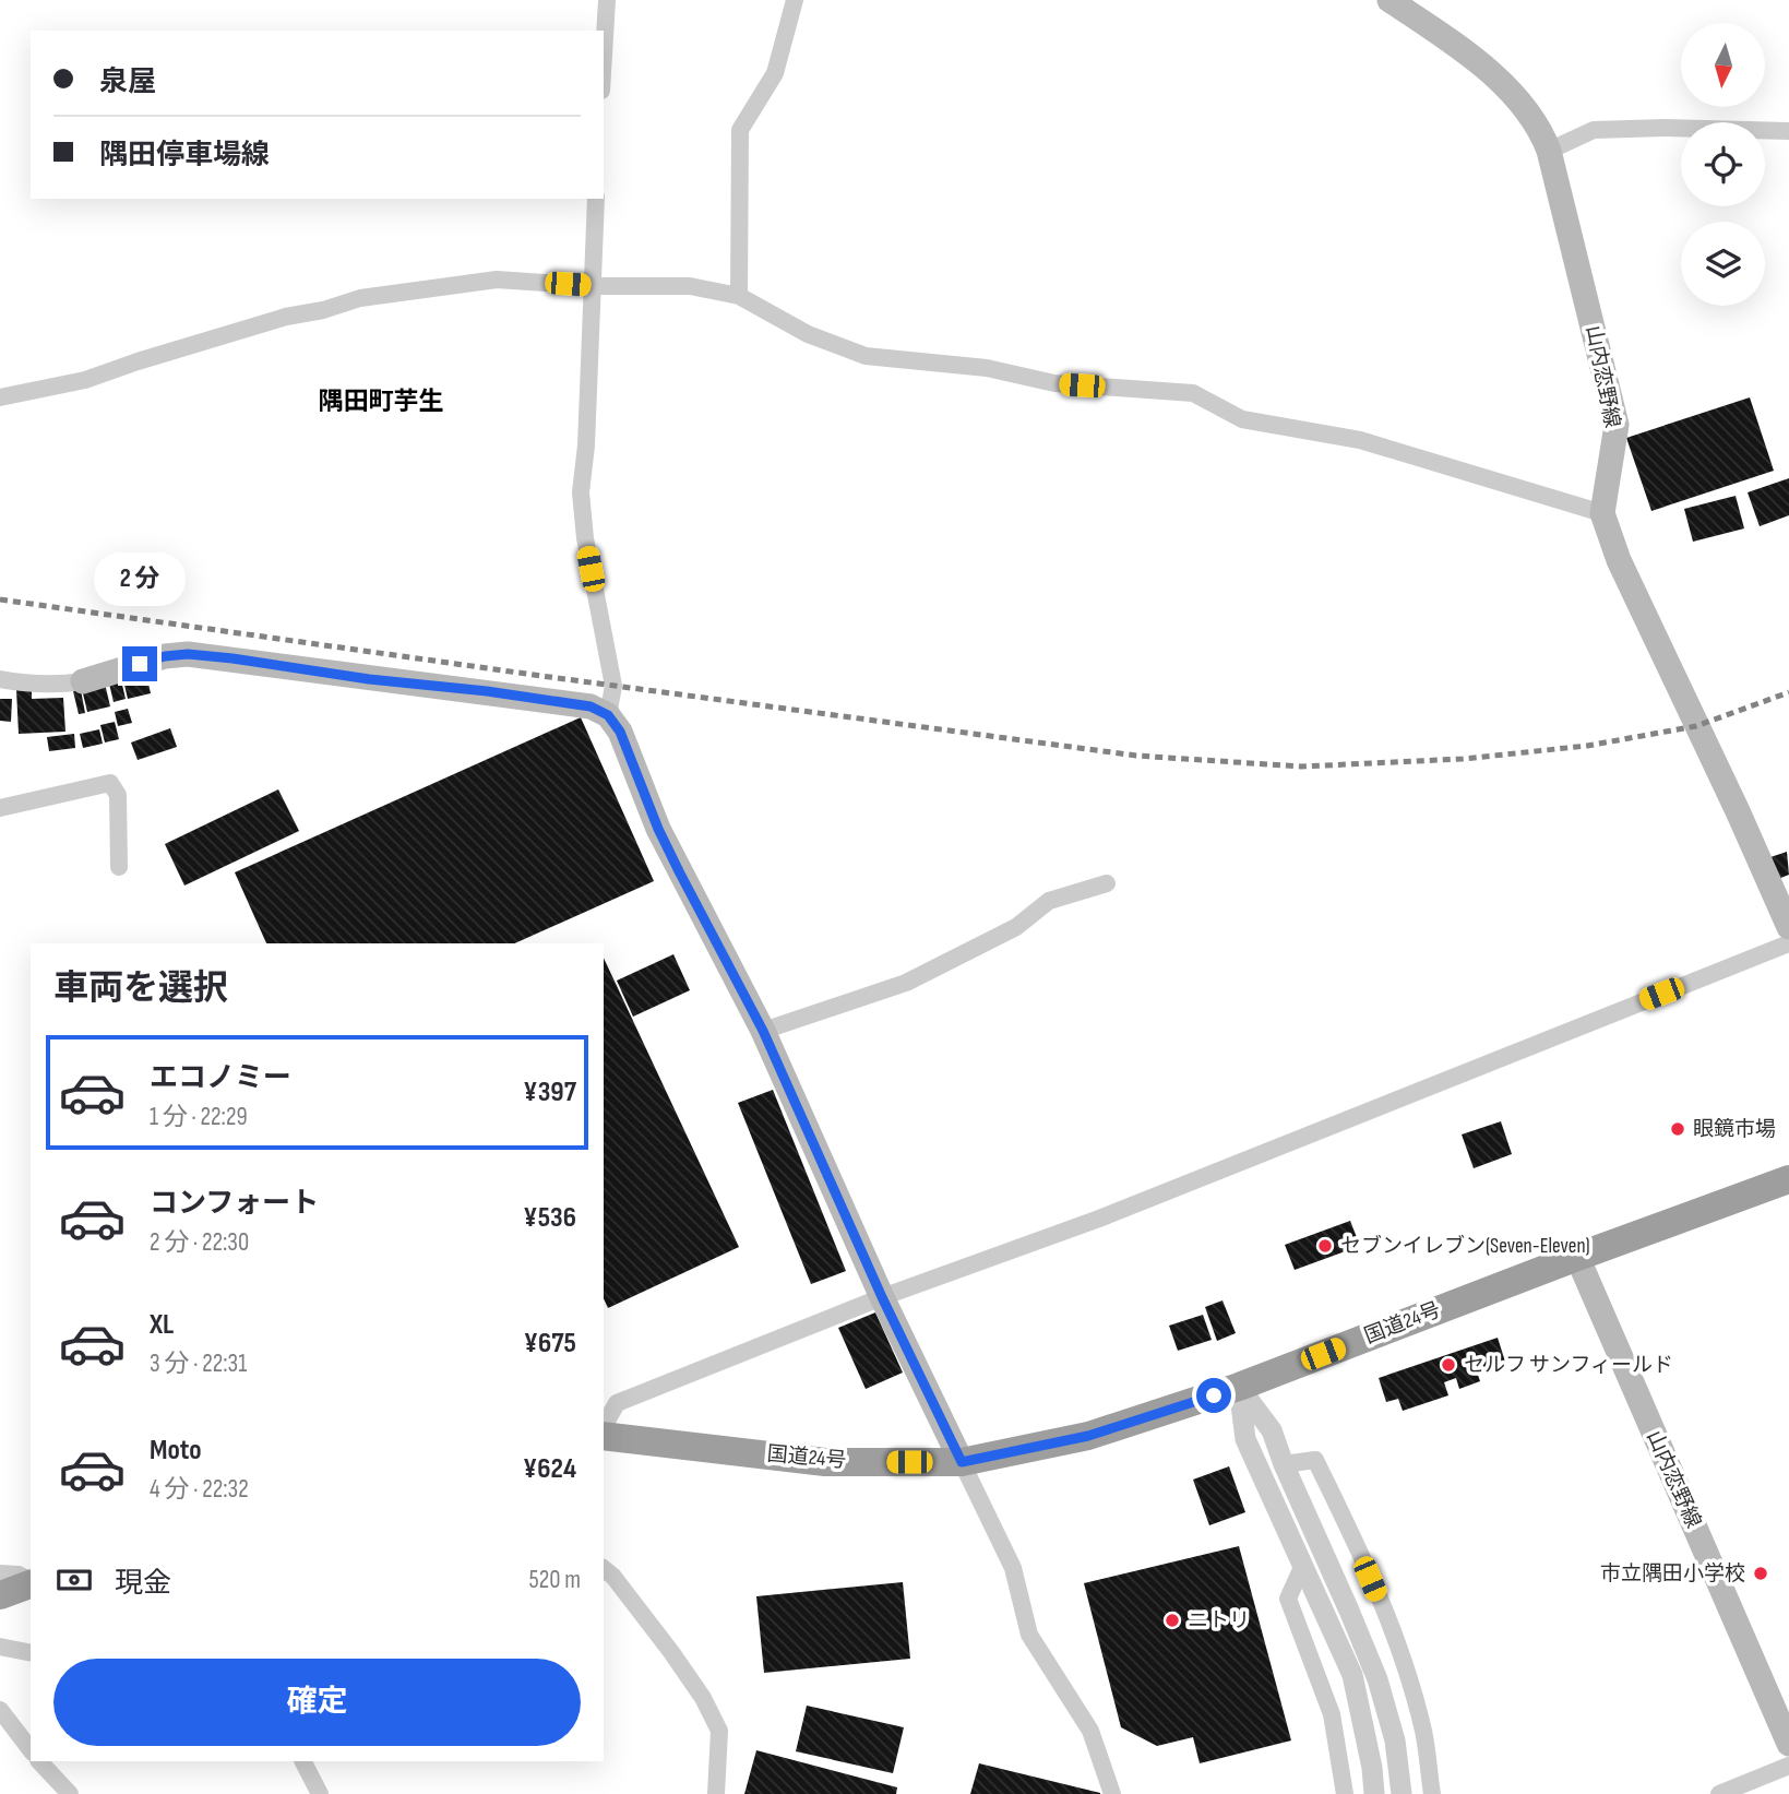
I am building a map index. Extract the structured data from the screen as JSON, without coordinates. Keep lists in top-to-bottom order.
{
  "streets": {
    "highway": ["国道24号"],
    "main road": ["山内恋野線"]
  },
  "crossings": [
    ["山内恋野線", "国道24号"]
  ],
  "districts": ["隅田町芋生"],
  "places": [
    "眼鏡市場",
    "セブンイレブン(Seven-Eleven)",
    "セルフ サンフィールド",
    "市立隅田小学校",
    "ニトリ"
  ],
  "north": "bottom",
  "page": {
    "banner": ["泉屋", "隅田停車場線"],
    "bubble": "2 分",
    "heading": "車両を選択",
    "list": [
      {
        "name": "エコノミー",
        "note": "1 分 · 22:29",
        "value": "¥397"
      },
      {
        "name": "コンフォート",
        "note": "2 分 · 22:30",
        "value": "¥536"
      },
      {
        "name": "XL",
        "note": "3 分 · 22:31",
        "value": "¥675"
      },
      {
        "name": "Moto",
        "note": "4 分 · 22:32",
        "value": "¥624"
      }
    ],
    "pay": ["現金", "520 m"],
    "buttons": "確定"
  }
}
